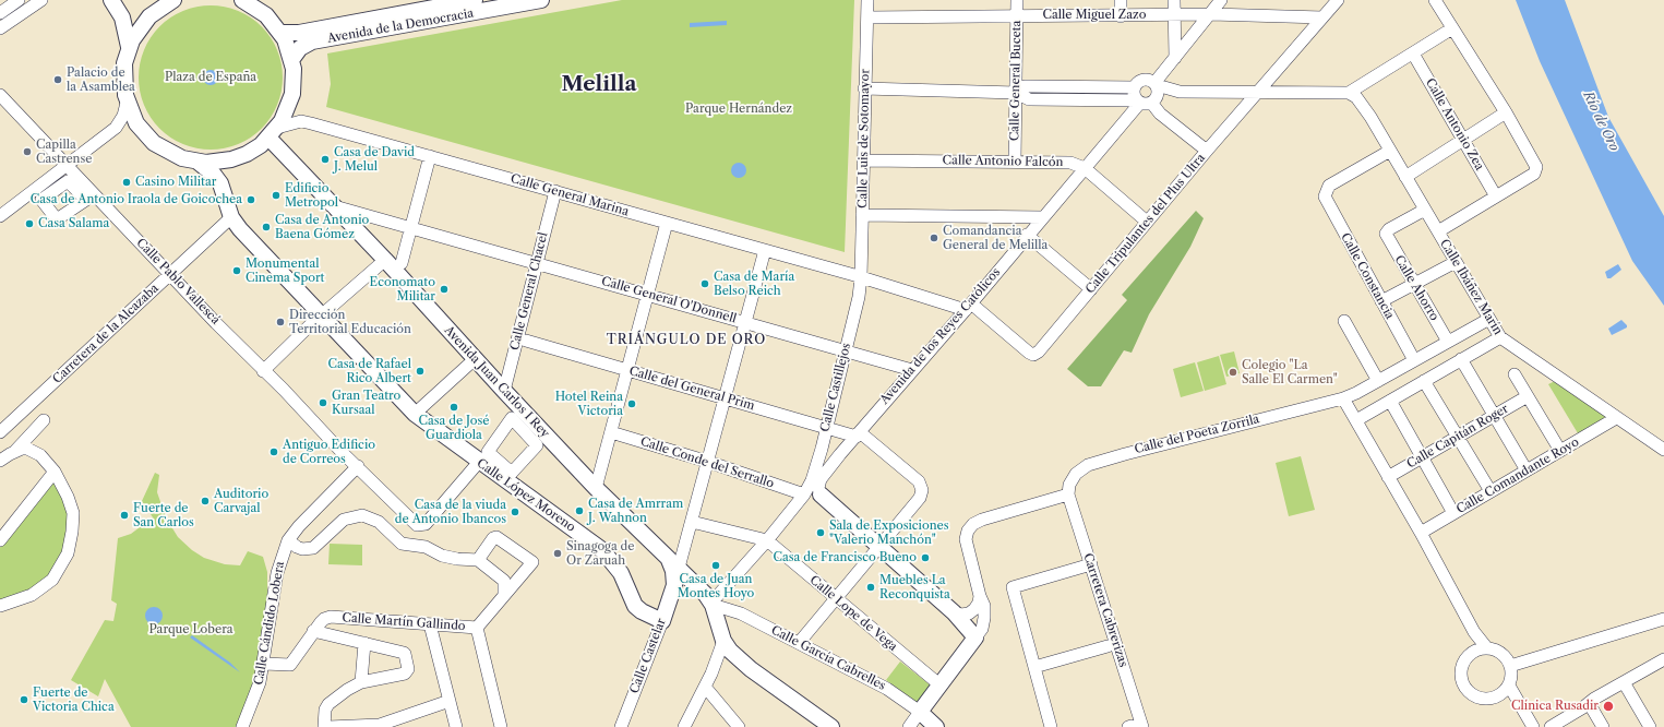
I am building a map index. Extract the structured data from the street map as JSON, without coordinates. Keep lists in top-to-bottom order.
{
  "streets": {
    "main road": [
      "Avenida de la Democracia",
      "Avenida Juan Carlos I Rey",
      "Calle López Moreno",
      "Calle Castelar",
      "Calle García Cabrelles"
    ],
    "street": [
      "Calle Miguel Zazo",
      "Calle General Buceta",
      "Calle Antonio Zea",
      "Calle Luis de Sotomayor",
      "Calle Antonio Falcón",
      "Calle General Marina",
      "Calle Tripulantes del Plus Ultra",
      "Calle Constancia",
      "Calle Pablo Vallescá",
      "Calle Ibáñez Marín",
      "Calle Ahorro",
      "Calle General Chacel",
      "Calle General O'Donnell",
      "Carretera de la Alcazaba",
      "Avenida de los Reyes Católicos",
      "Calle Castillejos",
      "Calle del General Prim",
      "Calle del Poeta Zorrila",
      "Calle Capitán Roger",
      "Calle Conde del Serrallo",
      "Calle Comandante Royo",
      "Carretera Cabrerizas",
      "Calle Lope de Vega",
      "Calle Martín Gallindo",
      "Calle Cándido Lobera"
    ]
  },
  "crossings": [
    ["Calle Miguel Zazo", "Calle General Buceta"],
    ["Calle Miguel Zazo", "Calle Luis de Sotomayor"],
    ["Calle Miguel Zazo", "Calle Tripulantes del Plus Ultra"],
    ["Calle General Buceta", "Calle Antonio Falcón"],
    ["Calle Luis de Sotomayor", "Calle Antonio Falcón"],
    ["Calle Luis de Sotomayor", "Calle General Marina"],
    ["Calle Luis de Sotomayor", "Calle Castillejos"],
    ["Calle Antonio Falcón", "Calle Tripulantes del Plus Ultra"],
    ["Calle Antonio Falcón", "Avenida de los Reyes Católicos"],
    ["Calle General Marina", "Calle Tripulantes del Plus Ultra"],
    ["Calle General Marina", "Calle General Chacel"],
    ["Calle General Marina", "Avenida de los Reyes Católicos"],
    ["Calle General Marina", "Avenida Juan Carlos I Rey"],
    ["Calle General Marina", "Calle Castillejos"],
    ["Calle Tripulantes del Plus Ultra", "Avenida de los Reyes Católicos"],
    ["Calle Constancia", "Calle Ibáñez Marín"],
    ["Calle Constancia", "Calle del Poeta Zorrila"],
    ["Calle Pablo Vallescá", "Carretera de la Alcazaba"],
    ["Calle Pablo Vallescá", "Calle López Moreno"],
    ["Calle Pablo Vallescá", "Calle Cándido Lobera"],
    ["Calle Ibáñez Marín", "Calle Ahorro"],
    ["Calle Ibáñez Marín", "Calle del Poeta Zorrila"],
    ["Calle Ibáñez Marín", "Calle Comandante Royo"],
    ["Calle Ahorro", "Calle del Poeta Zorrila"],
    ["Calle General Chacel", "Calle General O'Donnell"],
    ["Calle General Chacel", "Avenida Juan Carlos I Rey"],
    ["Calle General O'Donnell", "Avenida de los Reyes Católicos"],
    ["Calle General O'Donnell", "Avenida Juan Carlos I Rey"],
    ["Calle General O'Donnell", "Calle Castillejos"],
    ["Carretera de la Alcazaba", "Calle López Moreno"],
    ["Avenida de los Reyes Católicos", "Calle del General Prim"],
    ["Avenida Juan Carlos I Rey", "Calle Castelar"],
    ["Avenida Juan Carlos I Rey", "Calle García Cabrelles"],
    ["Calle Castillejos", "Calle del General Prim"],
    ["Calle Castillejos", "Calle Conde del Serrallo"],
    ["Calle del Poeta Zorrila", "Carretera Cabrerizas"],
    ["Calle López Moreno", "Calle Castelar"]
  ],
  "districts": ["Melilla", "TRIÁNGULO DE ORO"],
  "water": ["Río de Oro"],
  "parks": ["Plaza de España", "Parque Hernández", "Parque Lobera"],
  "places": [
    "Palacio de la Asamblea",
    "Capilla Castrense",
    "Casa de David J. Melul",
    "Casino Militar",
    "Edificio Metropol",
    "Casa de Antonio Iraola de Goicochea",
    "Casa Salama",
    "Casa de Antonio Baena Gómez",
    "Comandancia General de Melilla",
    "Monumental Cinema Sport",
    "Casa de María Belso Reich",
    "Economato Militar",
    "Dirección Territorial Educación",
    "Casa de Rafael Rico Albert",
    "Colegio \"La Salle El Carmen\"",
    "Gran Teatro Kursaal",
    "Hotel Reina Victoria",
    "Casa de José Guardiola",
    "Antiguo Edificio de Correos",
    "Auditorio Carvajal",
    "Casa de Amrram J. Wahnon",
    "Casa de la viuda de Antonio Ibancos",
    "Fuerte de San Carlos",
    "Sala de Exposiciones \"Valerio Manchón\"",
    "Sinagoga de Or Zaruah",
    "Casa de Francisco Bueno",
    "Casa de Juan Montes Hoyo",
    "Muebles La Reconquista",
    "Fuerte de Victoria Chica",
    "Clínica Rusadir"
  ]
}
